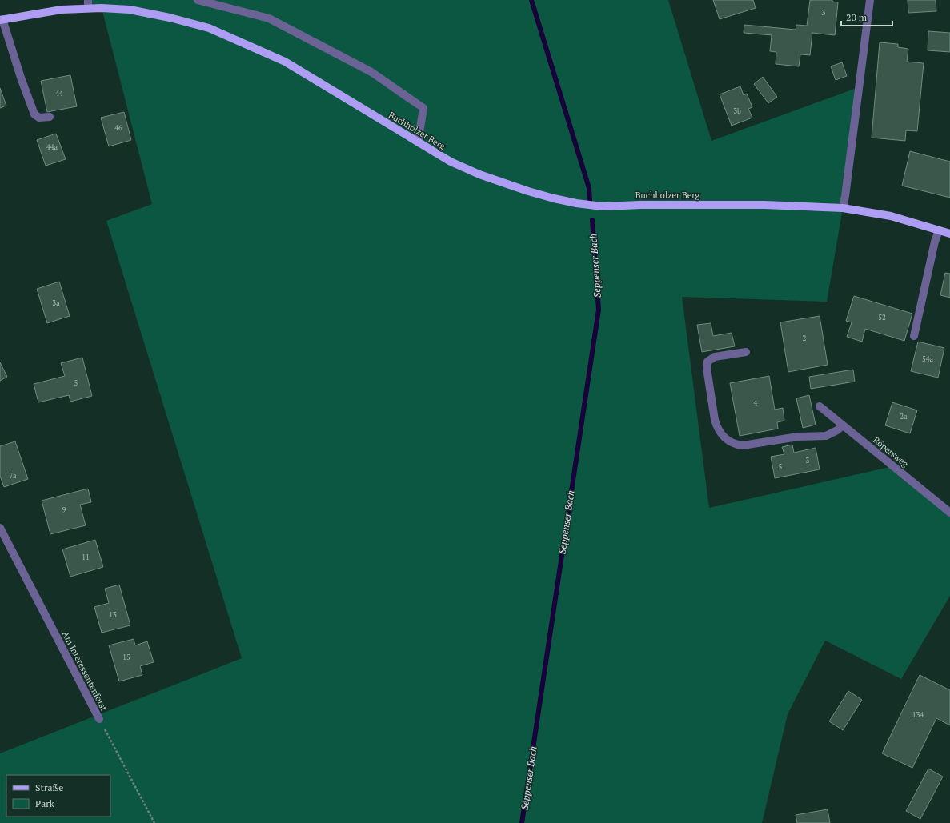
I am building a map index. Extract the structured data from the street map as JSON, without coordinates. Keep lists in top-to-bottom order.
{
  "streets": {
    "main road": ["Buchholzer Berg"],
    "street": ["Röpersweg", "Am Interessentenforst"]
  },
  "water": ["Seppenser Bach"],
  "house_numbers": [
    "3",
    "44",
    "3b",
    "46",
    "44a",
    "3a",
    "52",
    "2",
    "54a",
    "5",
    "4",
    "2a",
    "3",
    "5",
    "7a",
    "9",
    "11",
    "13",
    "15",
    "134"
  ],
  "legend": ["Straße", "Park"],
  "scale_bar": "20 m"
}
